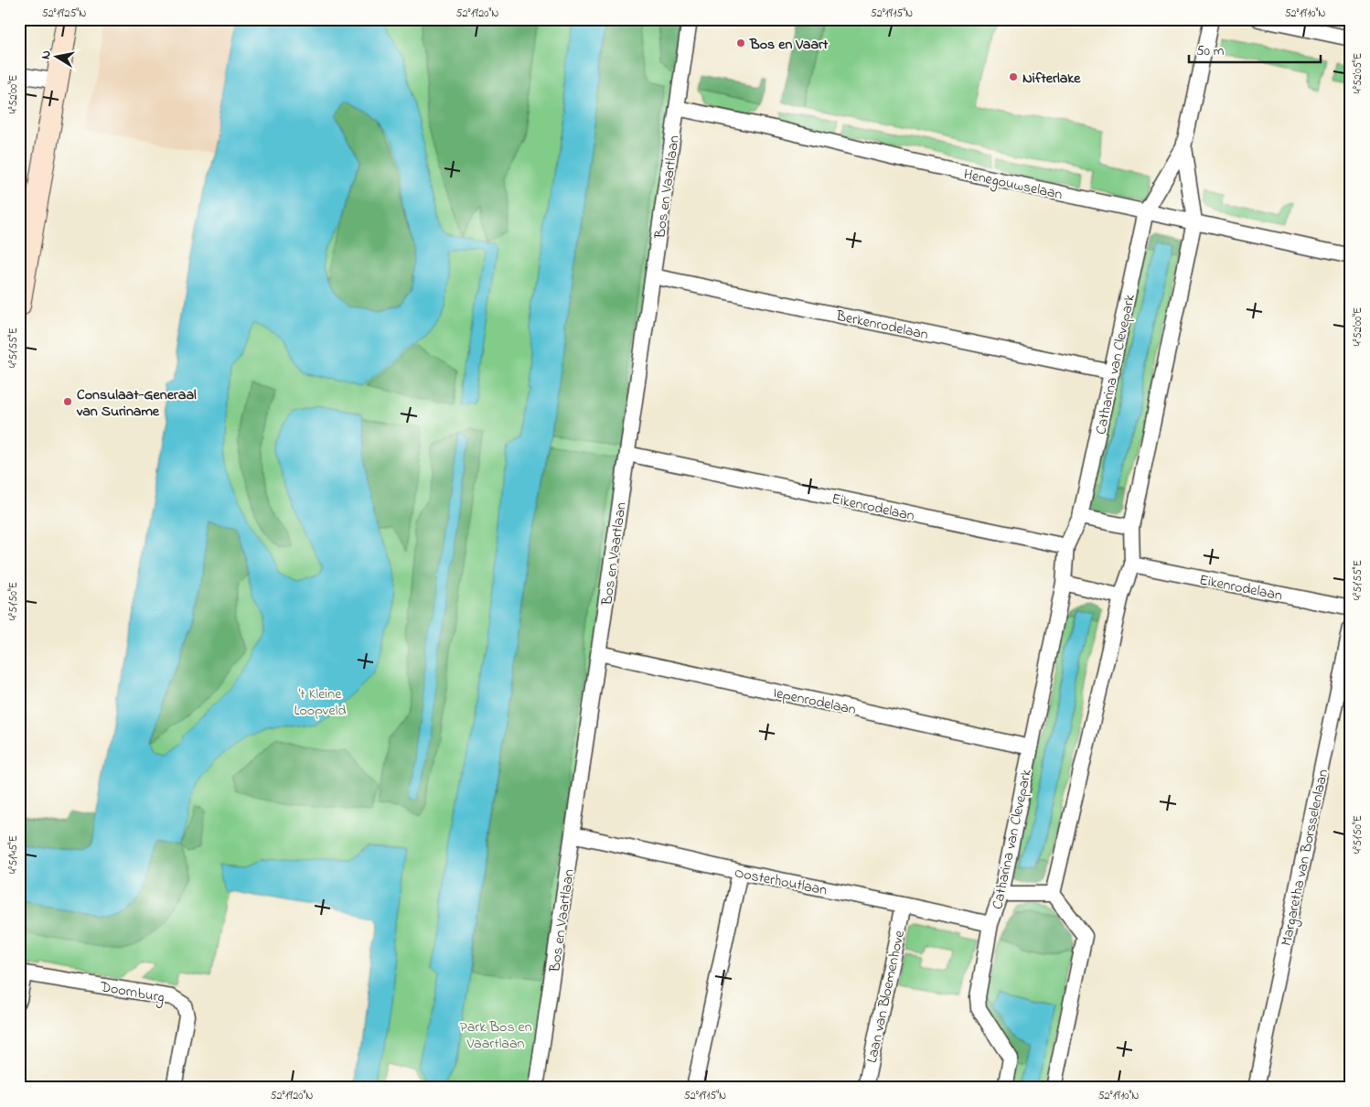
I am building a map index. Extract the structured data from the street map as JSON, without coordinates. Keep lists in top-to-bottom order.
{
  "streets": {
    "street": [
      "Henegouwselaan",
      "Bos en Vaartlaan",
      "Berkenrodelaan",
      "Catharina van Clevepark",
      "Eikenrodelaan",
      "Iepenrodelaan",
      "Margaretha van Borsselenlaan",
      "Oosterhoutlaan",
      "Doornburg",
      "Laan van Bloemenhove"
    ]
  },
  "crossings": [
    ["Henegouwselaan", "Bos en Vaartlaan"],
    ["Henegouwselaan", "Catharina van Clevepark"],
    ["Bos en Vaartlaan", "Berkenrodelaan"],
    ["Bos en Vaartlaan", "Eikenrodelaan"],
    ["Bos en Vaartlaan", "Iepenrodelaan"],
    ["Bos en Vaartlaan", "Oosterhoutlaan"],
    ["Berkenrodelaan", "Catharina van Clevepark"],
    ["Catharina van Clevepark", "Eikenrodelaan"],
    ["Catharina van Clevepark", "Iepenrodelaan"],
    ["Catharina van Clevepark", "Oosterhoutlaan"],
    ["Oosterhoutlaan", "Laan van Bloemenhove"]
  ],
  "parks": ["'t Kleine Loopveld", "Park Bos en Vaartlaan"],
  "places": ["Bos en Vaart", "Nifterlake", "Consulaat-Generaal van Suriname"],
  "scale_bar": "50 m",
  "north": "left",
  "coordinates": [
    "52°19'25\"N",
    "52°19'20\"N",
    "52°19'15\"N",
    "52°19'10\"N",
    "4°52'05\"E",
    "4°52'00\"E",
    "4°51'55\"E",
    "4°51'50\"E",
    "4°51'45\"E"
  ]
}
